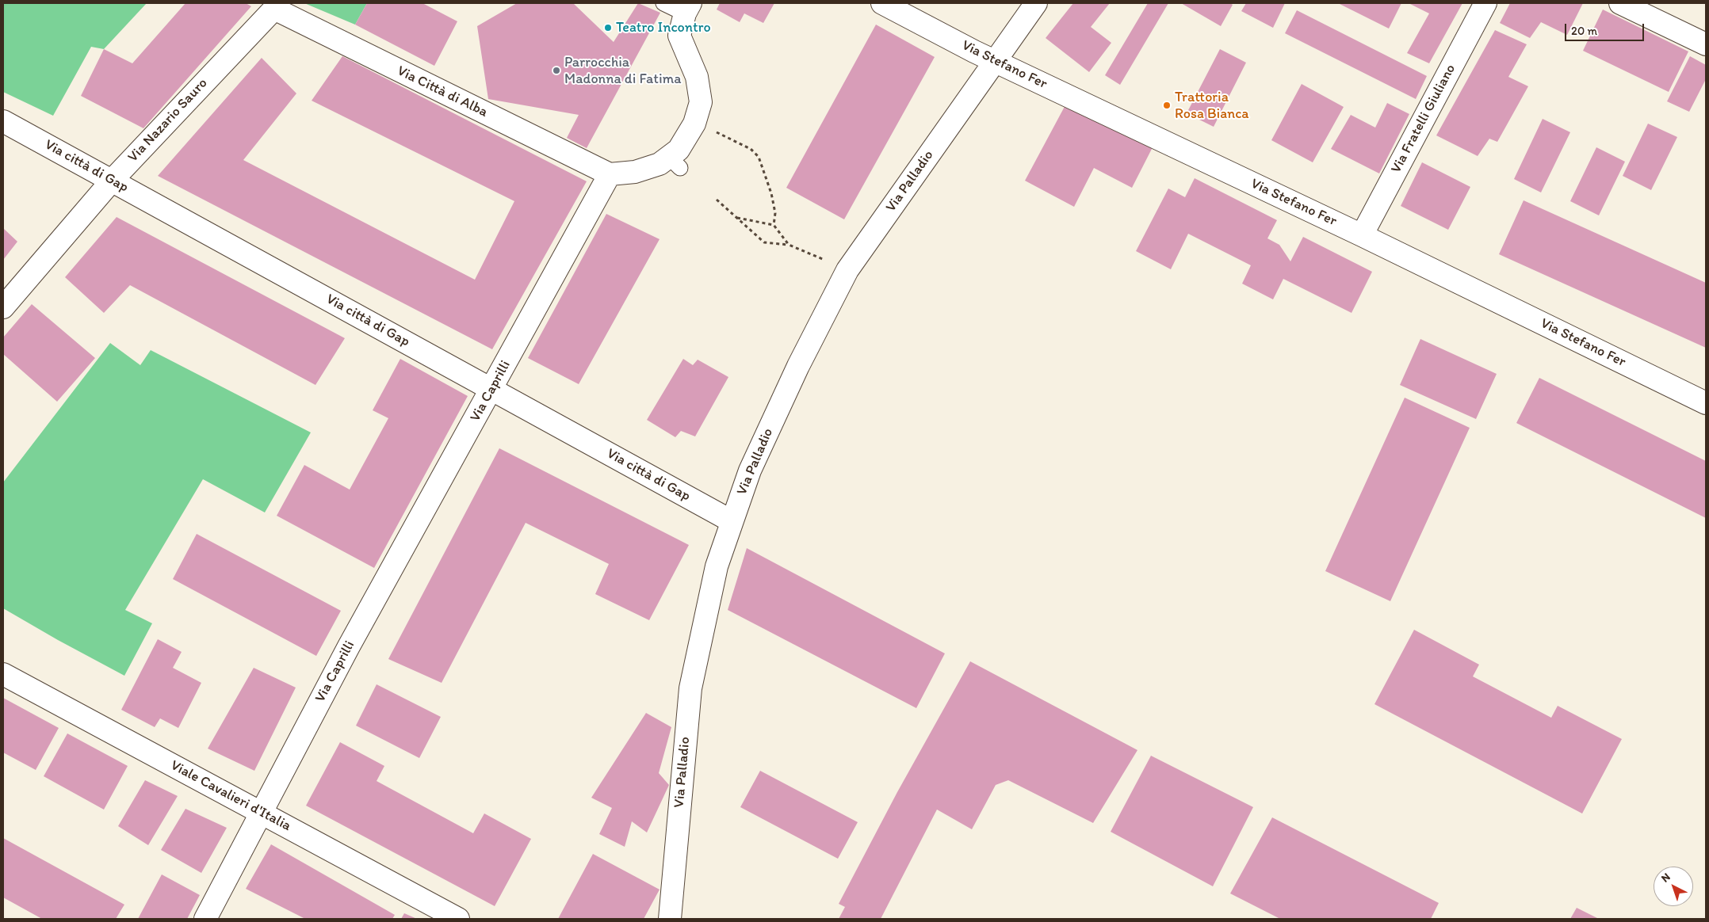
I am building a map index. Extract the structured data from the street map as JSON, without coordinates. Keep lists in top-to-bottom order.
{
  "streets": {
    "street": [
      "Via Stefano Fer",
      "Via Città di Alba",
      "Via Fratelli Giuliano",
      "Via Nazario Sauro",
      "Via città di Gap",
      "Via Palladio",
      "Via Caprilli",
      "Viale Cavalieri d'Italia"
    ]
  },
  "crossings": [
    ["Via Stefano Fer", "Via Fratelli Giuliano"],
    ["Via Stefano Fer", "Via Palladio"],
    ["Via Città di Alba", "Via Nazario Sauro"],
    ["Via Città di Alba", "Via Caprilli"],
    ["Via Nazario Sauro", "Via città di Gap"],
    ["Via città di Gap", "Via Palladio"],
    ["Via città di Gap", "Via Caprilli"],
    ["Via Caprilli", "Viale Cavalieri d'Italia"]
  ],
  "places": ["Teatro Incontro", "Parrocchia Madonna di Fatima", "Trattoria Rosa Bianca"],
  "scale_bar": "20 m",
  "north": "top left"
}
